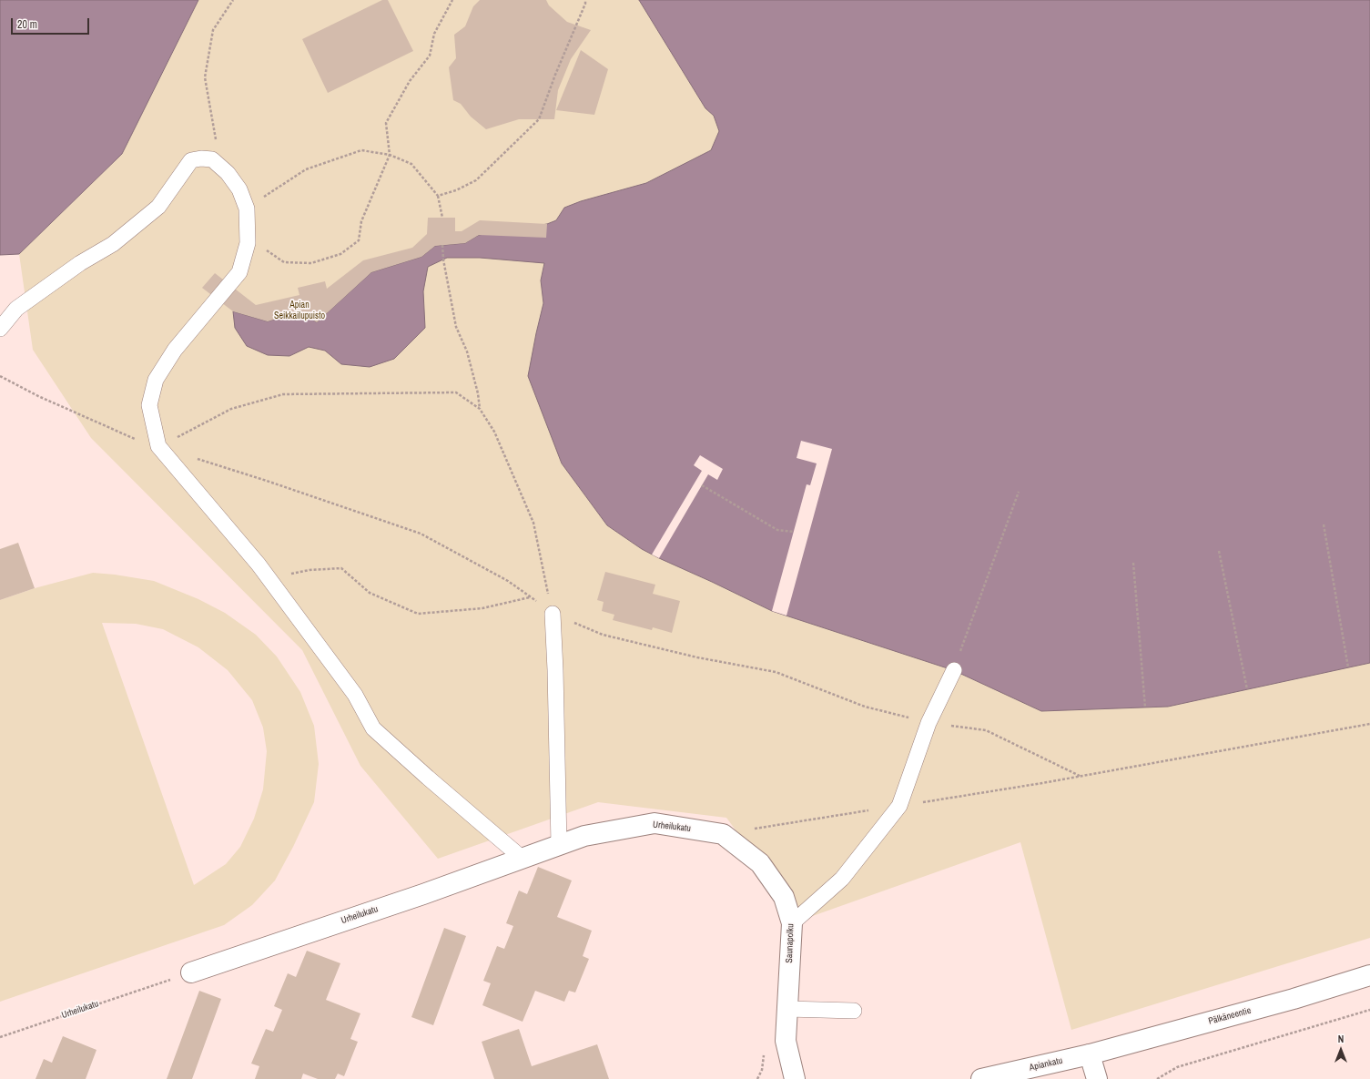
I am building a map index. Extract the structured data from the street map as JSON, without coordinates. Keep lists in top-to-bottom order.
{
  "streets": {
    "street": [
      "Urheilukatu",
      "Saunapolku",
      "Pälkäneentie",
      "Apiankatu"
    ]
  },
  "crossings": [
    ["Urheilukatu", "Saunapolku"],
    ["Pälkäneentie", "Apiankatu"]
  ],
  "parks": ["Apian Seikkailupuisto"],
  "scale_bar": "20 m",
  "north": "top"
}
